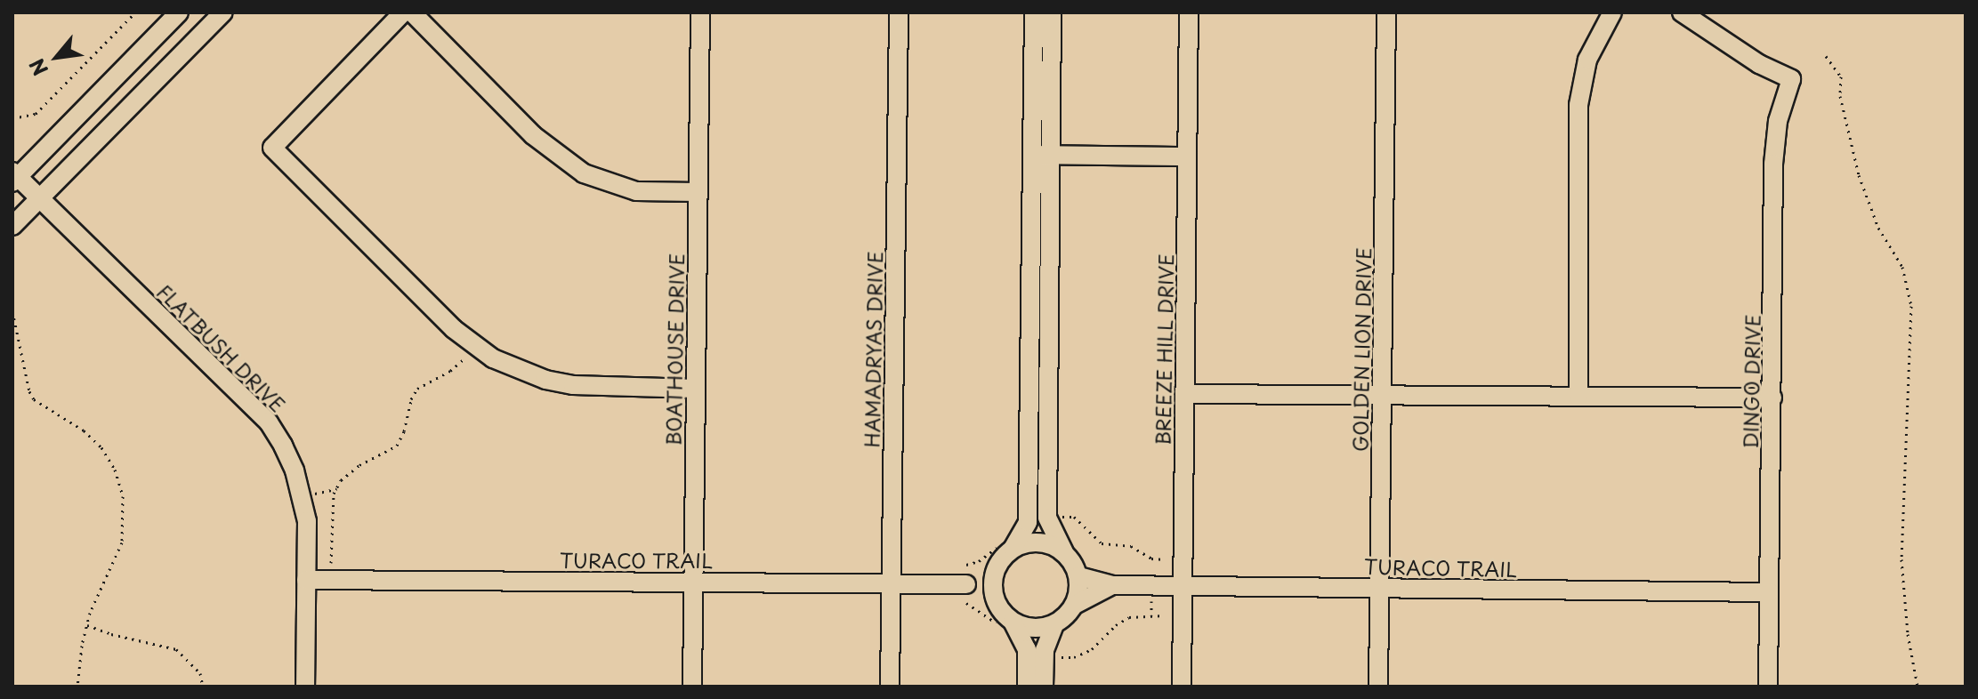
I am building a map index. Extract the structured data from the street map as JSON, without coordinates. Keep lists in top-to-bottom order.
{
  "streets": {
    "street": [
      "FLATBUSH DRIVE",
      "BOATHOUSE DRIVE",
      "HAMADRYAS DRIVE",
      "BREEZE HILL DRIVE",
      "GOLDEN LION DRIVE",
      "DINGO DRIVE",
      "TURACO TRAIL"
    ]
  },
  "crossings": [
    ["FLATBUSH DRIVE", "TURACO TRAIL"],
    ["BOATHOUSE DRIVE", "TURACO TRAIL"],
    ["HAMADRYAS DRIVE", "TURACO TRAIL"],
    ["BREEZE HILL DRIVE", "TURACO TRAIL"],
    ["GOLDEN LION DRIVE", "TURACO TRAIL"],
    ["DINGO DRIVE", "TURACO TRAIL"]
  ],
  "north": "bottom left"
}
